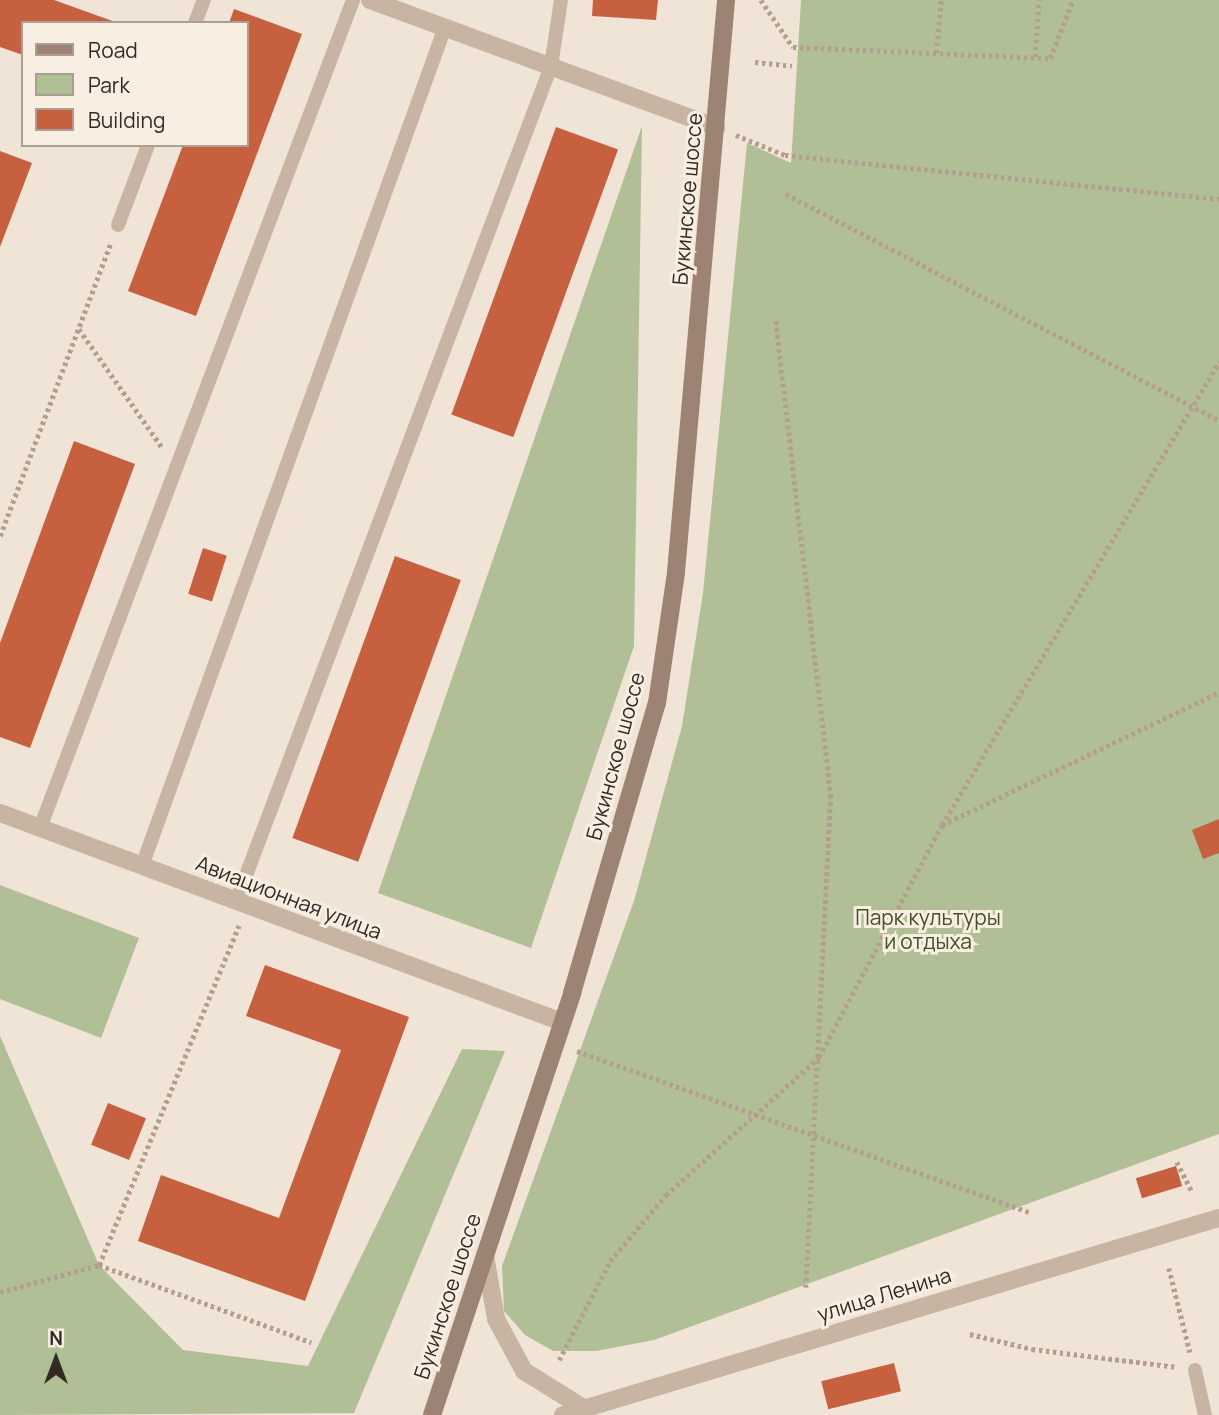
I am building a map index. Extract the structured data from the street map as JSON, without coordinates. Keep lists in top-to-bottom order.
{
  "streets": {
    "main road": ["Букинское шоссе"],
    "street": ["Авиационная улица", "улица Ленина"]
  },
  "crossings": [
    ["Букинское шоссе", "Авиационная улица"]
  ],
  "parks": ["Парк культуры и отдыха"],
  "legend": ["Road", "Park", "Building"],
  "north": "top"
}
